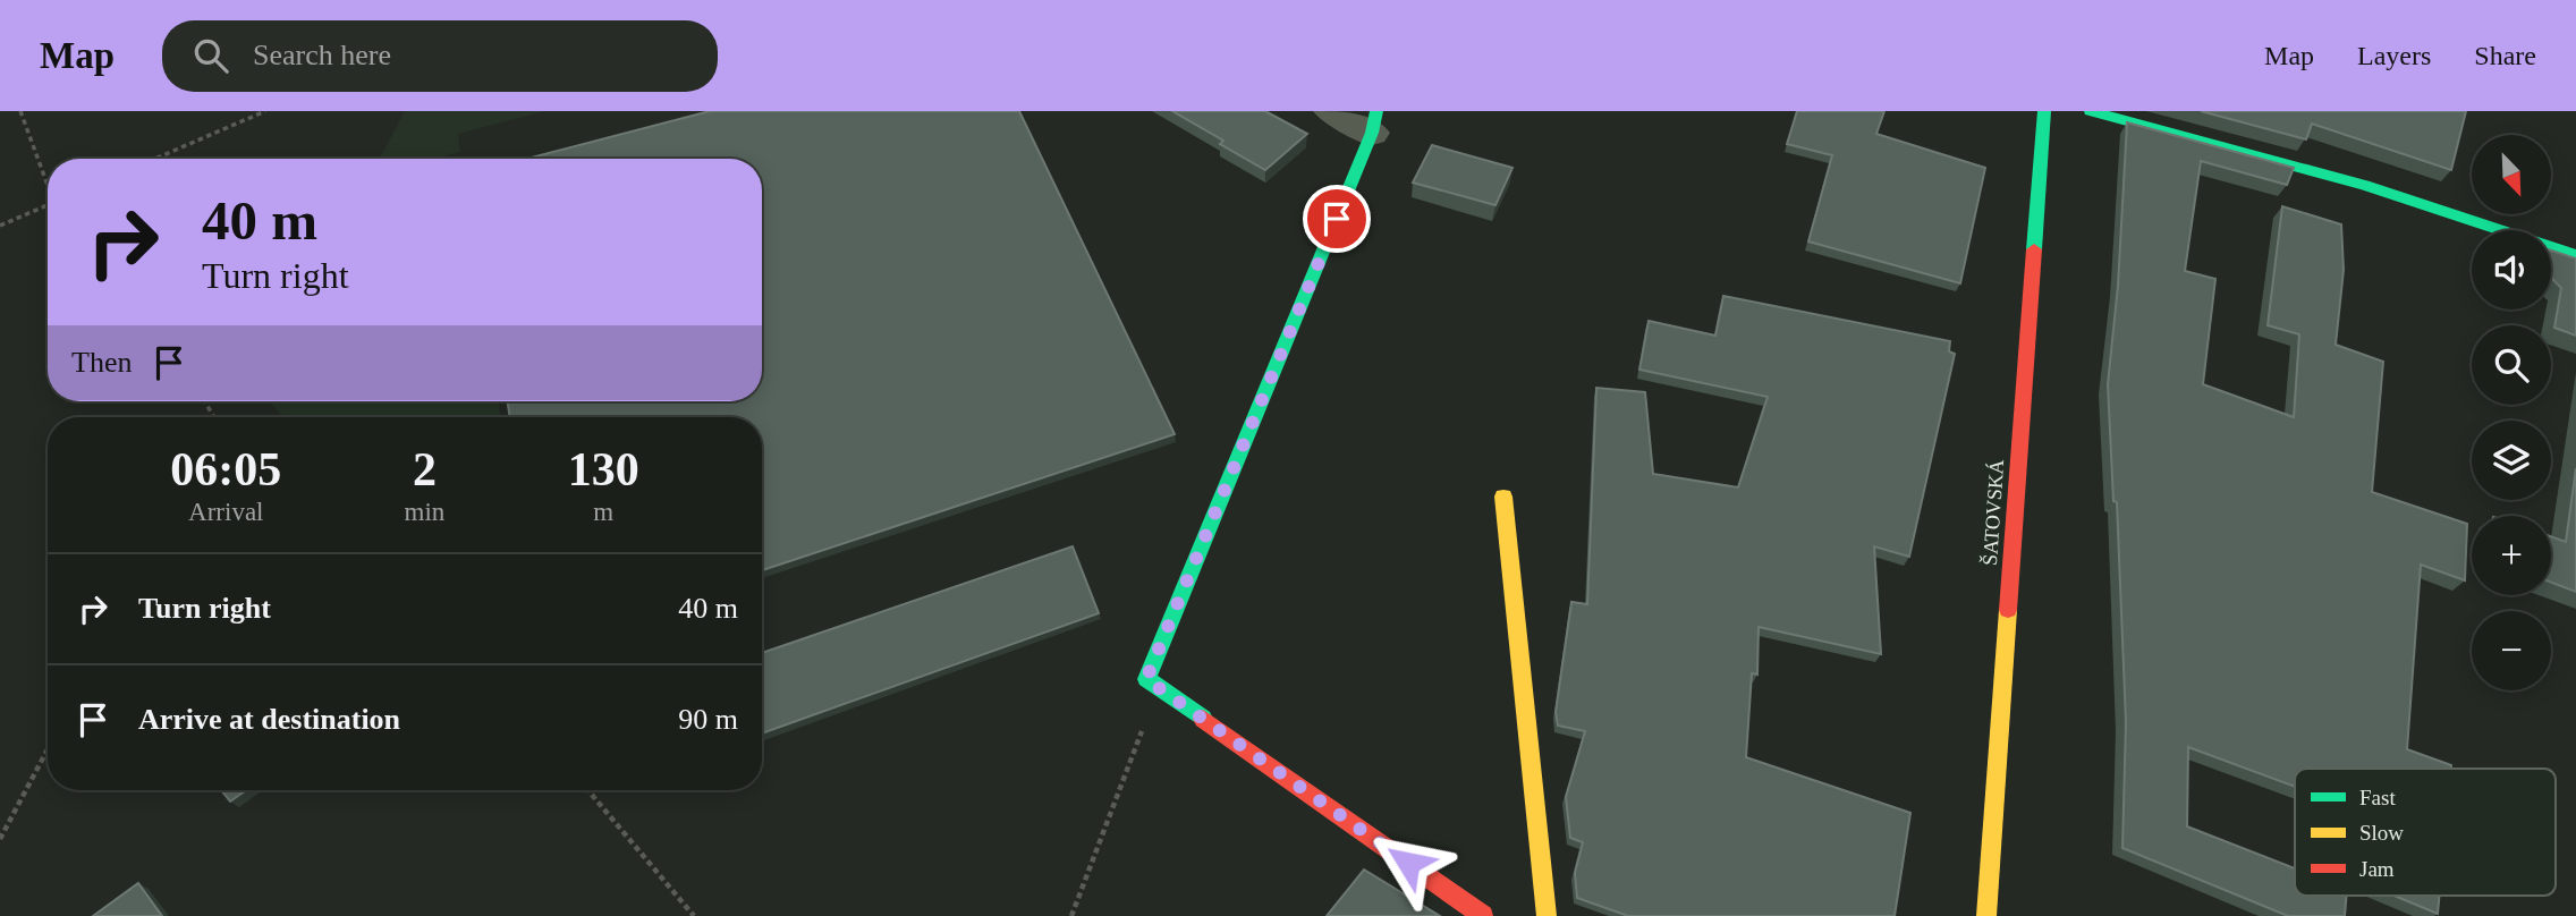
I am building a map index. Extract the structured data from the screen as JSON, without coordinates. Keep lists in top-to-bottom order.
{
  "streets": {
    "street": ["ŠATOVSKÁ"]
  },
  "legend": ["Fast", "Slow", "Jam"],
  "north": "bottom right",
  "page": {
    "header": "Map",
    "search": "Search here",
    "nav": ["Map", "Layers", "Share"],
    "map_buttons": ["+", "−"],
    "turn": ["40 m", "Turn right"],
    "then": "Then",
    "eta": [
      "06:05",
      "Arrival",
      "2",
      "min",
      "130",
      "m"
    ],
    "list": [
      {
        "name": "Turn right",
        "value": "40 m"
      },
      {
        "name": "Arrive at destination",
        "value": "90 m"
      }
    ]
  }
}
